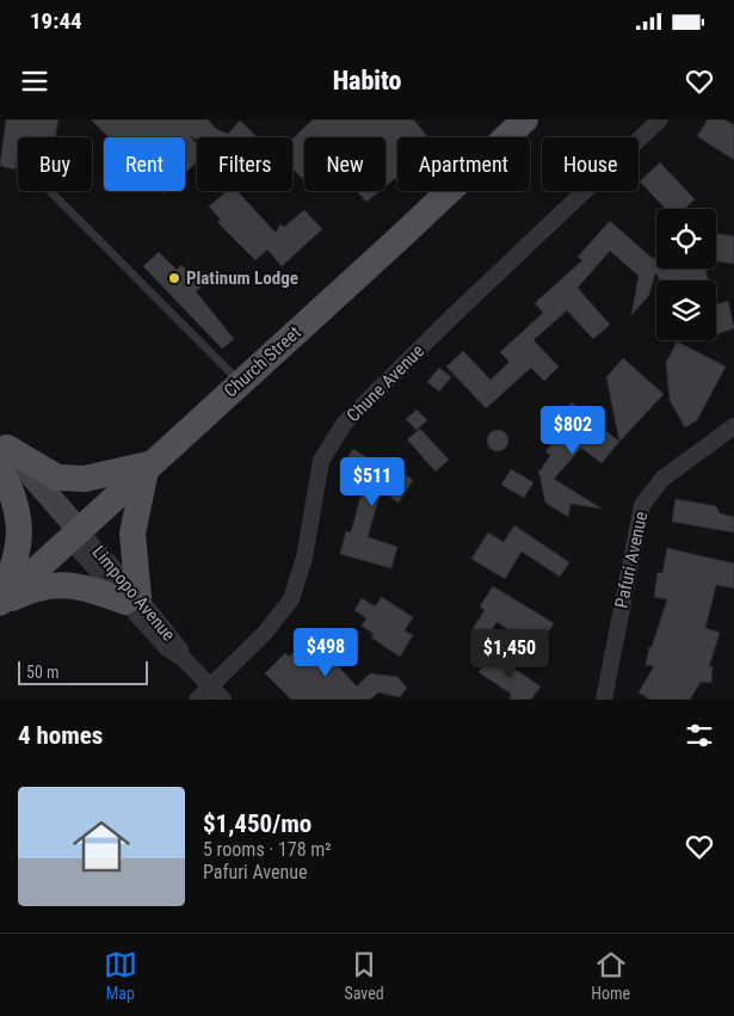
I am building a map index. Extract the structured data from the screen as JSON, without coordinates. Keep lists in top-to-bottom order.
{
  "streets": {
    "main road": ["Church Street"],
    "street": ["Chune Avenue", "Pafuri Avenue", "Limpopo Avenue"]
  },
  "crossings": [
    ["Church Street", "Limpopo Avenue"],
    ["Chune Avenue", "Limpopo Avenue"]
  ],
  "places": ["Platinum Lodge"],
  "scale_bar": "50 m",
  "page": {
    "status": "19:44",
    "header": "Habito",
    "chip": [
      "Buy",
      "Rent",
      "Filters",
      "New",
      "Apartment",
      "House"
    ],
    "price": [
      "$802",
      "$511",
      "$498",
      "$1,450"
    ],
    "scale": "50 m",
    "heading": "4 homes",
    "list": [
      {
        "name": "$1,450/mo",
        "note": "5 rooms · 178 m² · Pafuri Avenue"
      }
    ],
    "tabs": ["Map", "Saved", "Home"]
  }
}
